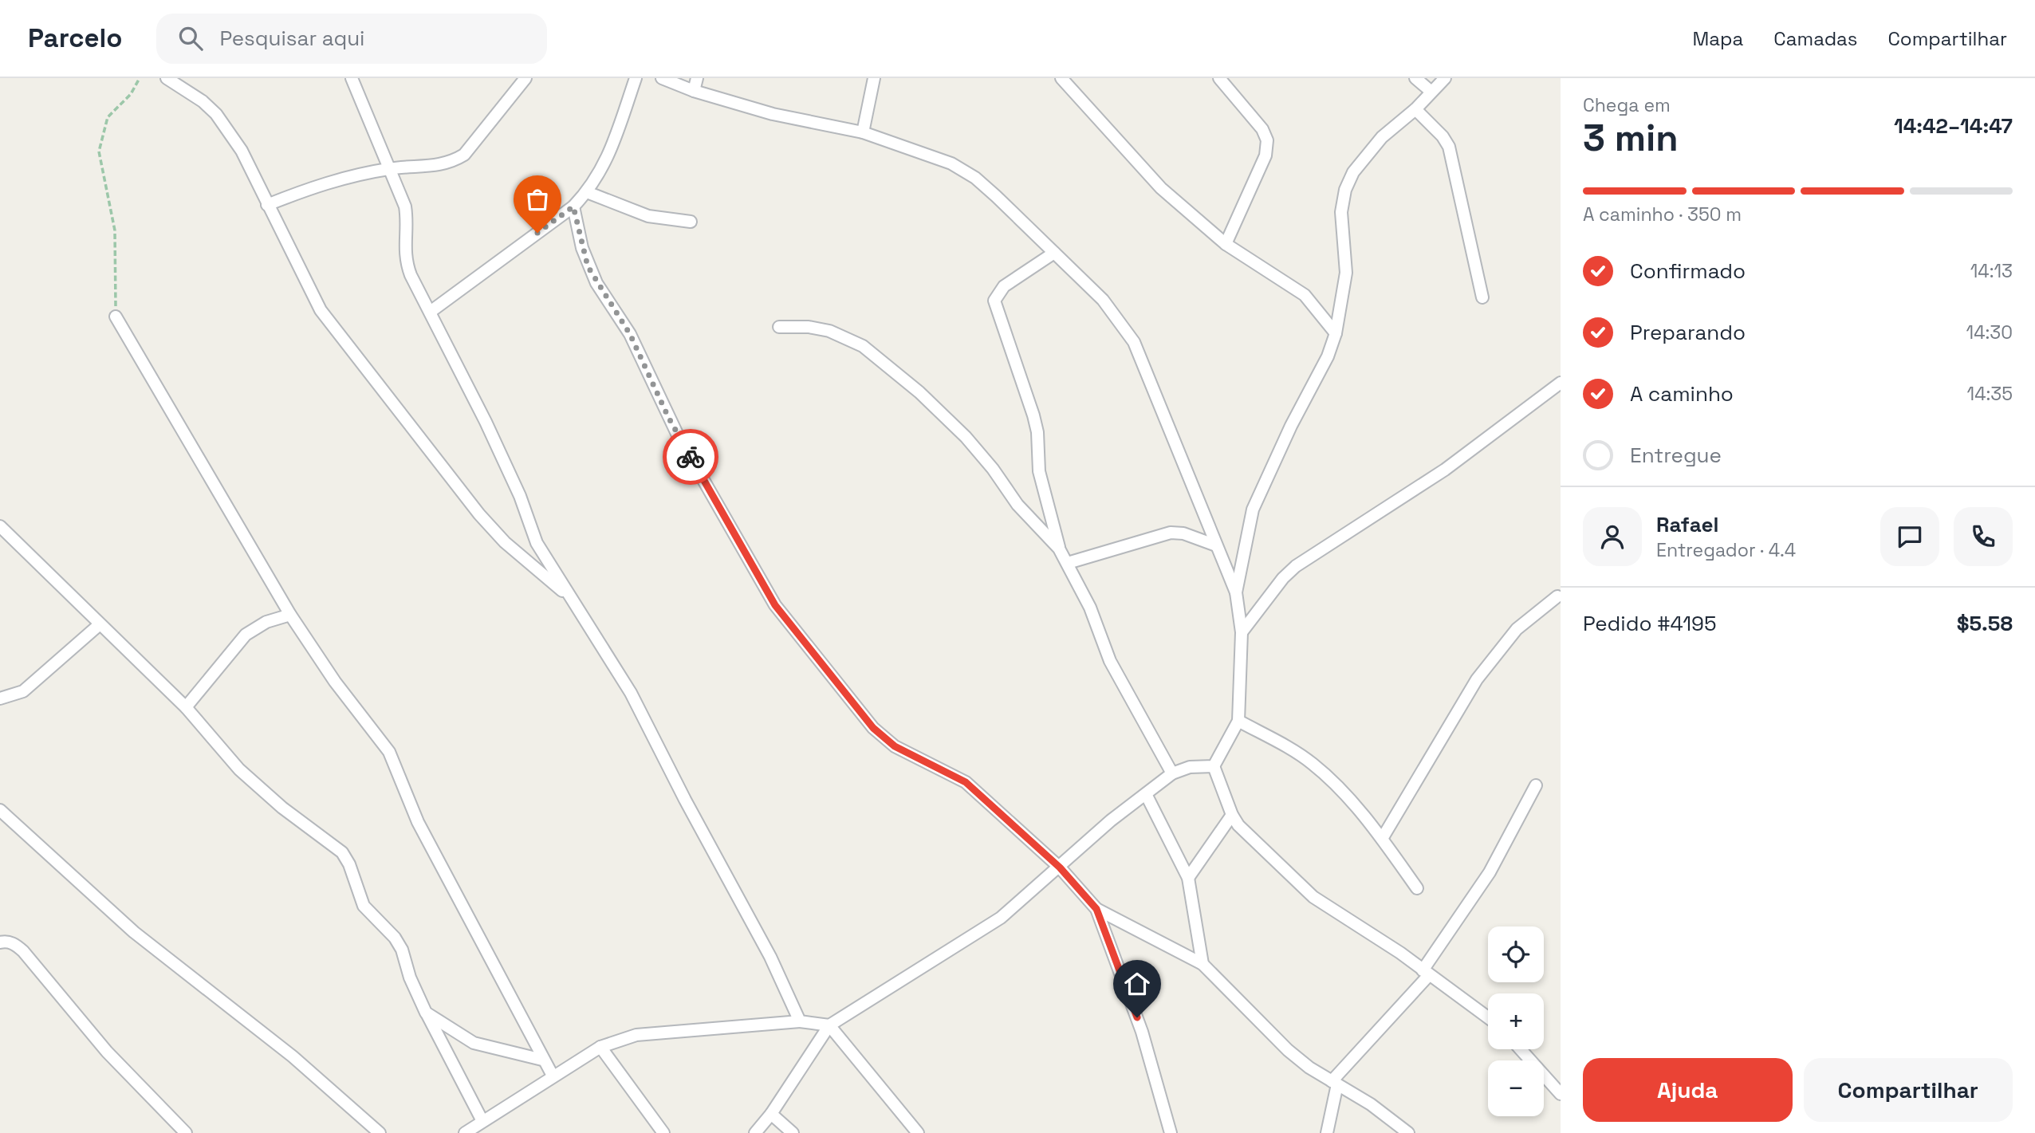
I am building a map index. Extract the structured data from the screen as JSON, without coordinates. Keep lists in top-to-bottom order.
{
  "page": {
    "header": "Parcelo",
    "search": "Pesquisar aqui",
    "nav": ["Mapa", "Camadas", "Compartilhar"],
    "heading": ["3 min", "Chega em", "14:42–14:47"],
    "panel": [
      "Rafael",
      "Entregador · 4.4",
      "Pedido #4195",
      "$5.58"
    ],
    "bar": "A caminho · 350 m",
    "list": [
      ["Confirmado", "14:13"],
      ["Preparando", "14:30"],
      ["A caminho", "14:35"],
      "Entregue"
    ],
    "map_buttons": ["+", "−"],
    "buttons": ["Ajuda", "Compartilhar"]
  }
}
